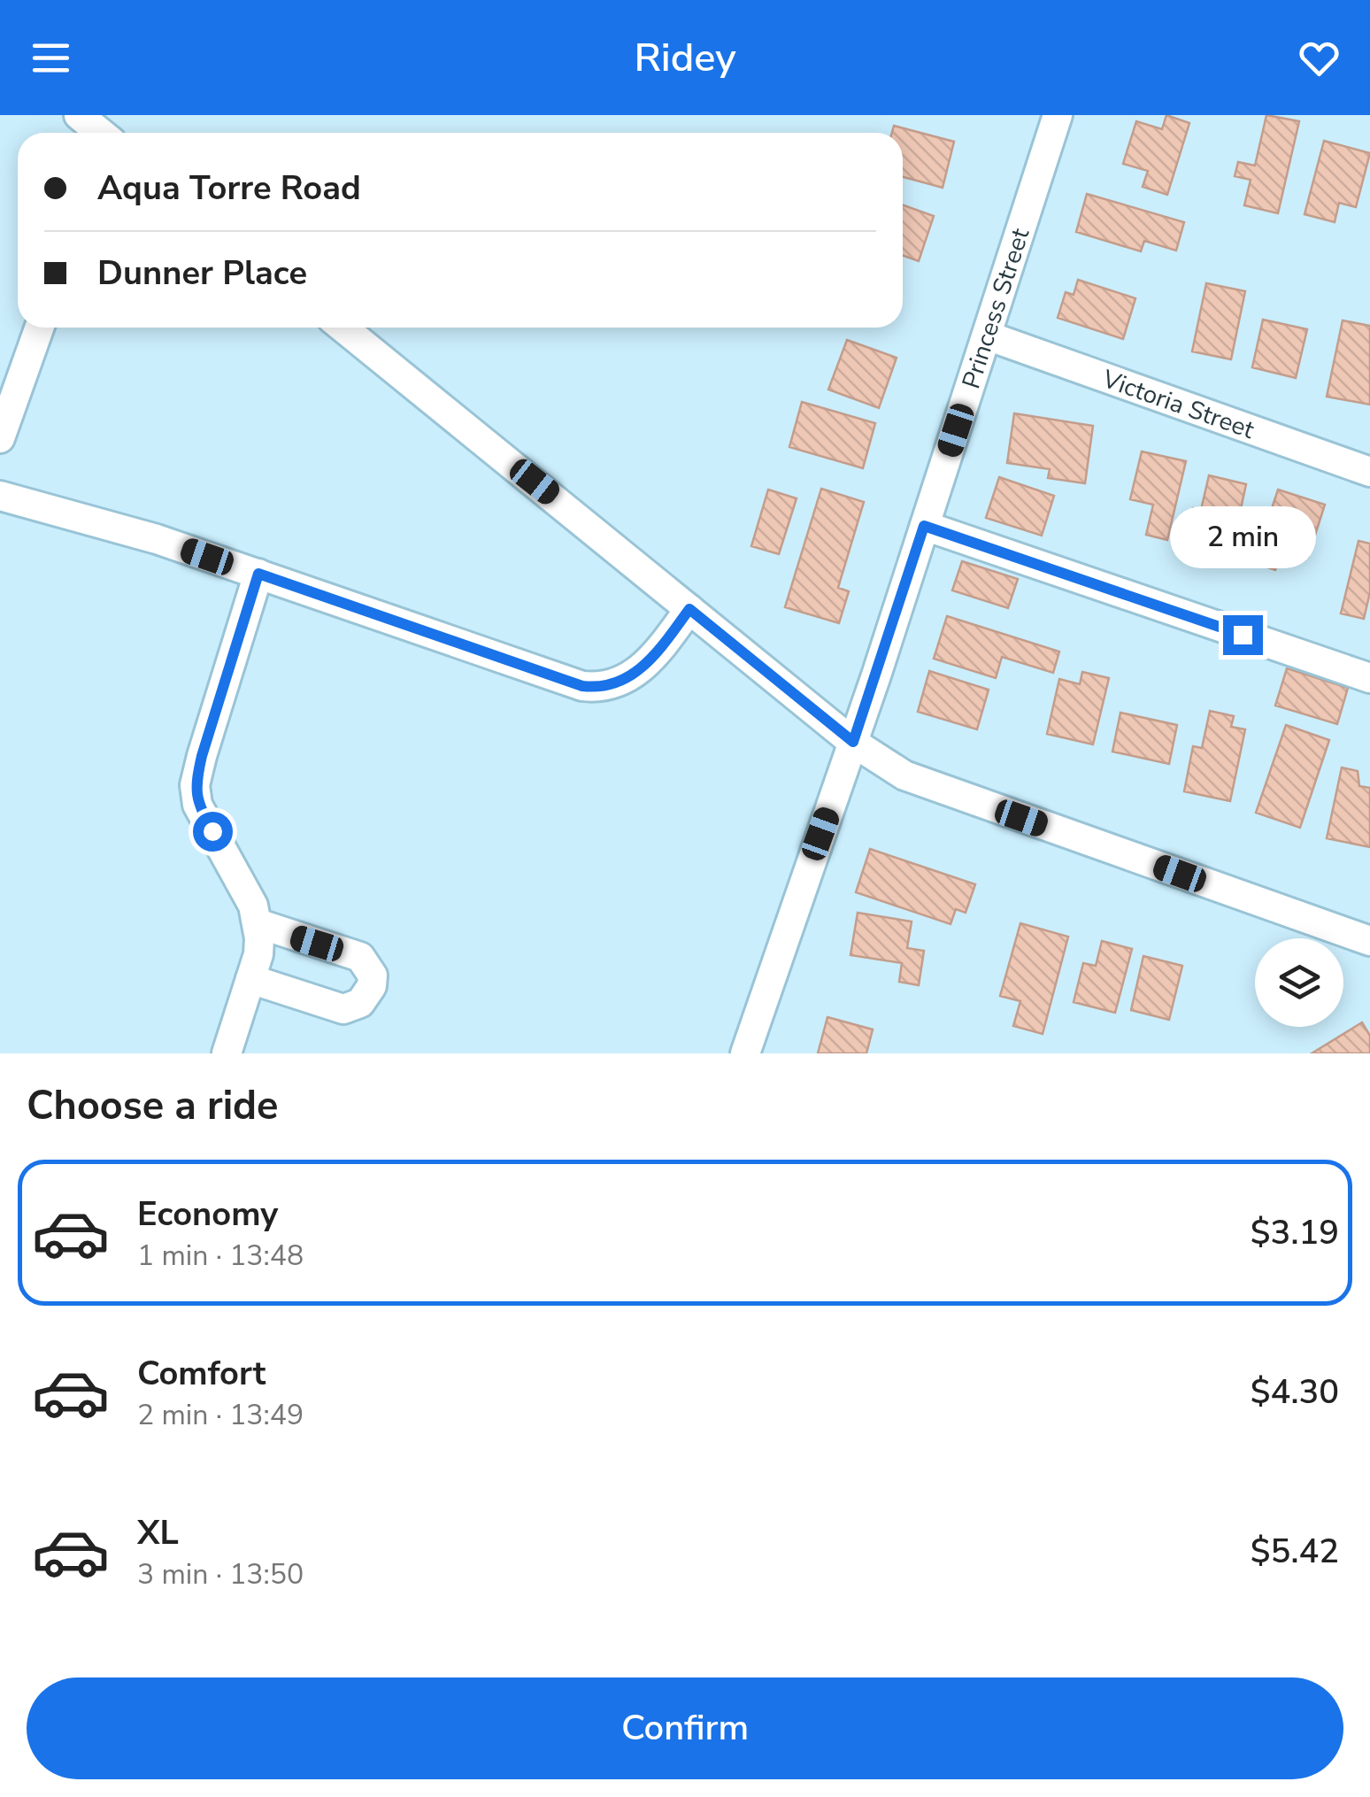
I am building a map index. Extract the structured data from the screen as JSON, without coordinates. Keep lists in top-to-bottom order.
{
  "streets": {
    "street": ["Princess Street", "Victoria Street"]
  },
  "crossings": [
    ["Princess Street", "Victoria Street"]
  ],
  "page": {
    "header": "Ridey",
    "banner": ["Aqua Torre Road", "Dunner Place"],
    "bubble": "2 min",
    "heading": "Choose a ride",
    "list": [
      {
        "name": "Economy",
        "note": "1 min · 13:48",
        "value": "$3.19"
      },
      {
        "name": "Comfort",
        "note": "2 min · 13:49",
        "value": "$4.30"
      },
      {
        "name": "XL",
        "note": "3 min · 13:50",
        "value": "$5.42"
      }
    ],
    "buttons": "Confirm"
  }
}
